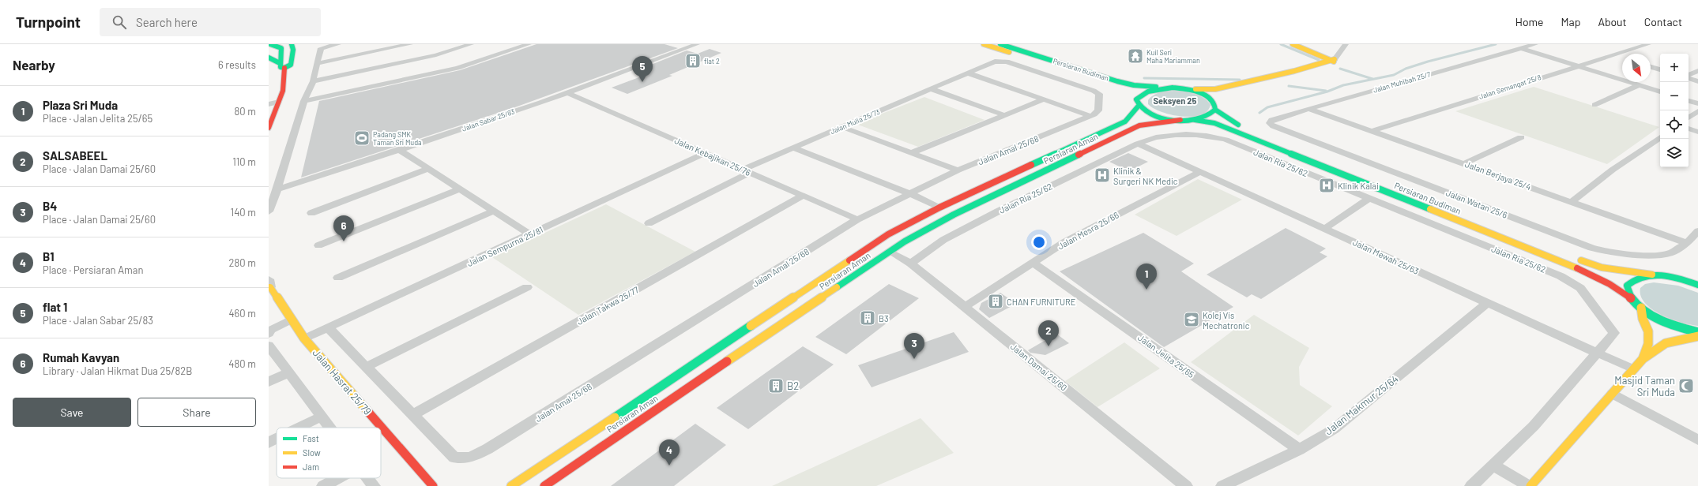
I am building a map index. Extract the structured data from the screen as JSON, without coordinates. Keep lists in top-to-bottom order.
{
  "streets": {
    "main road": ["Persiaran Budiman", "Persiaran Aman", "Jalan Hasrat 25/79"],
    "street": [
      "Jalan Muhibah 25/7",
      "Jalan Semangat 25/8",
      "Jalan Sabar 25/83",
      "Jalan Mulia 25/73",
      "Jalan Amal 25/68",
      "Jalan Kebajikan 25/76",
      "Jalan Ria 25/62",
      "Jalan Berjaya 25/4",
      "Jalan Watan 25/6",
      "Jalan Mesra 25/66",
      "Jalan Sempurna 25/81",
      "Jalan Mewah 25/63",
      "Jalan Takwa 25/77",
      "Jalan Jelita 25/65",
      "Jalan Damai 25/60",
      "Jalan Makmur 25/64"
    ]
  },
  "crossings": [
    ["Jalan Muhibah 25/7", "Jalan Berjaya 25/4"],
    ["Jalan Muhibah 25/7", "Jalan Watan 25/6"],
    ["Jalan Semangat 25/8", "Jalan Berjaya 25/4"],
    ["Jalan Sabar 25/83", "Jalan Kebajikan 25/76"],
    ["Jalan Mulia 25/73", "Jalan Amal 25/68"],
    ["Jalan Mulia 25/73", "Jalan Kebajikan 25/76"],
    ["Persiaran Aman", "Jalan Damai 25/60"],
    ["Jalan Amal 25/68", "Jalan Kebajikan 25/76"],
    ["Jalan Amal 25/68", "Jalan Sempurna 25/81"],
    ["Jalan Amal 25/68", "Jalan Takwa 25/77"],
    ["Jalan Kebajikan 25/76", "Jalan Sempurna 25/81"],
    ["Jalan Kebajikan 25/76", "Jalan Takwa 25/77"],
    ["Jalan Ria 25/62", "Jalan Mewah 25/63"],
    ["Jalan Ria 25/62", "Jalan Damai 25/60"],
    ["Jalan Berjaya 25/4", "Jalan Watan 25/6"],
    ["Jalan Mesra 25/66", "Jalan Mewah 25/63"],
    ["Jalan Mesra 25/66", "Jalan Jelita 25/65"],
    ["Jalan Mesra 25/66", "Jalan Damai 25/60"],
    ["Jalan Sempurna 25/81", "Jalan Hasrat 25/79"],
    ["Jalan Mewah 25/63", "Jalan Makmur 25/64"],
    ["Jalan Jelita 25/65", "Jalan Makmur 25/64"]
  ],
  "districts": ["Seksyen 25"],
  "places": {
    "temple": ["Kuil Seri Maha Mariamman"],
    "building": [
      "flat 2",
      "CHAN FURNITURE",
      "B3",
      "B2"
    ],
    "sports": ["Padang SMK Taman Sri Muda"],
    "hospital": ["Klinik & Surgeri NK Medic", "Klinik Kalai"],
    "school or university": ["Kolej Vis Mechatronic"],
    "mosque": ["Masjid Taman Sri Muda"]
  },
  "legend": ["Fast", "Slow", "Jam"],
  "north": "bottom right",
  "page": {
    "header": "Turnpoint",
    "search": "Search here",
    "nav": [
      "Home",
      "Map",
      "About",
      "Contact"
    ],
    "heading": ["Nearby", "6 results"],
    "map_buttons": ["+", "−"],
    "pins": [
      "5",
      "6",
      "1",
      "2",
      "3",
      "4"
    ],
    "list": [
      {
        "mark": "1",
        "name": "Plaza Sri Muda",
        "note": "Place · Jalan Jelita 25/65",
        "value": "80 m"
      },
      {
        "mark": "2",
        "name": "SALSABEEL",
        "note": "Place · Jalan Damai 25/60",
        "value": "110 m"
      },
      {
        "mark": "3",
        "name": "B4",
        "note": "Place · Jalan Damai 25/60",
        "value": "140 m"
      },
      {
        "mark": "4",
        "name": "B1",
        "note": "Place · Persiaran Aman",
        "value": "280 m"
      },
      {
        "mark": "5",
        "name": "flat 1",
        "note": "Place · Jalan Sabar 25/83",
        "value": "460 m"
      },
      {
        "mark": "6",
        "name": "Rumah Kavyan",
        "note": "Library · Jalan Hikmat Dua 25/82B",
        "value": "480 m"
      }
    ],
    "buttons": ["Save", "Share"]
  }
}
